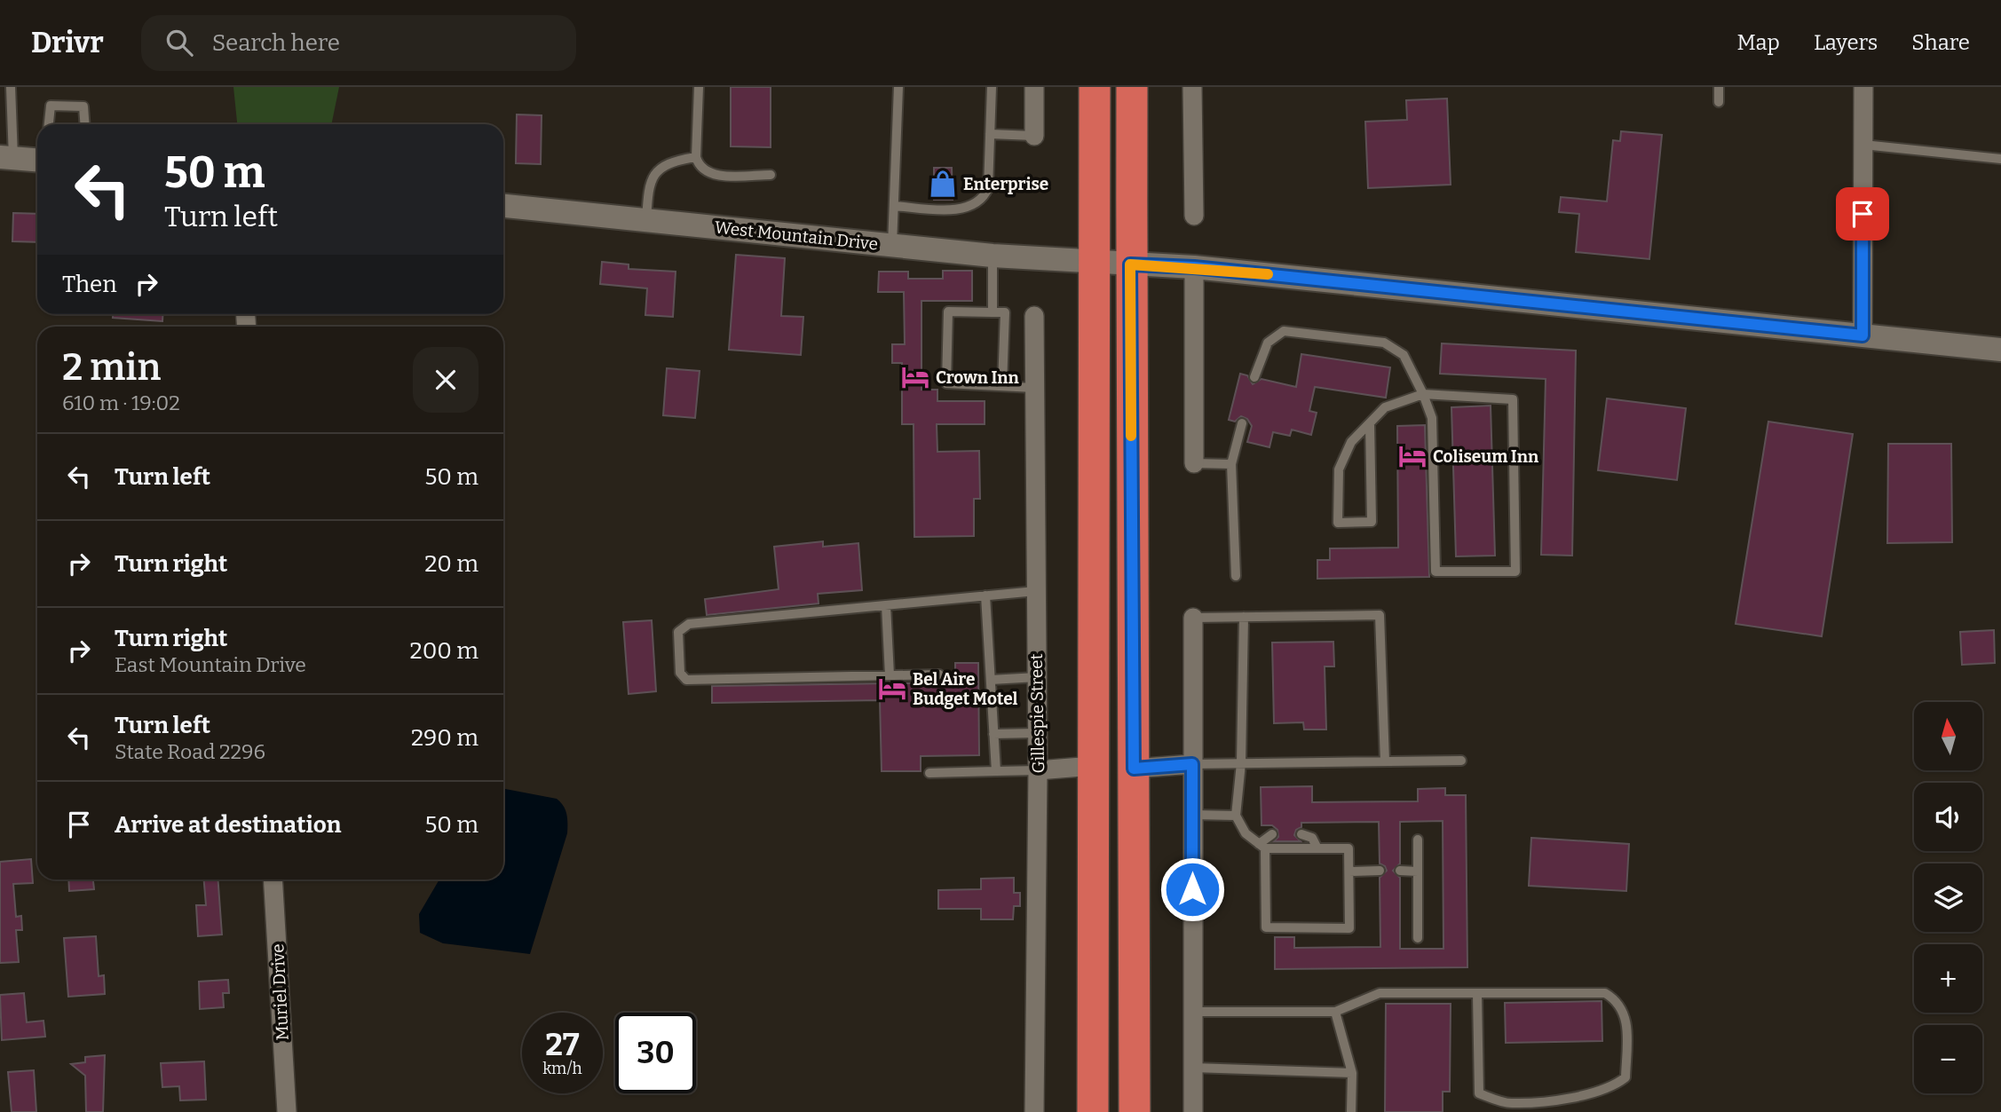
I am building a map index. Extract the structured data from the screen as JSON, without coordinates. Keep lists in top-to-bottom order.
{
  "streets": {
    "street": ["West Mountain Drive", "Gillespie Street", "Muriel Drive"]
  },
  "places": {
    "shop": ["Enterprise"],
    "hotel": ["Crown Inn", "Coliseum Inn", "Bel Aire Budget Motel"]
  },
  "north": "top",
  "page": {
    "header": "Drivr",
    "search": "Search here",
    "nav": ["Map", "Layers", "Share"],
    "turn": ["50 m", "Turn left"],
    "then": "Then",
    "heading": ["2 min", "610 m · 19:02"],
    "list": [
      {
        "name": "Turn left",
        "value": "50 m"
      },
      {
        "name": "Turn right",
        "value": "20 m"
      },
      {
        "name": "Turn right",
        "note": "East Mountain Drive",
        "value": "200 m"
      },
      {
        "name": "Turn left",
        "note": "State Road 2296",
        "value": "290 m"
      },
      {
        "name": "Arrive at destination",
        "value": "50 m"
      }
    ],
    "map_buttons": ["+", "−"],
    "speed": "27 km/h",
    "limit": "30"
  }
}
